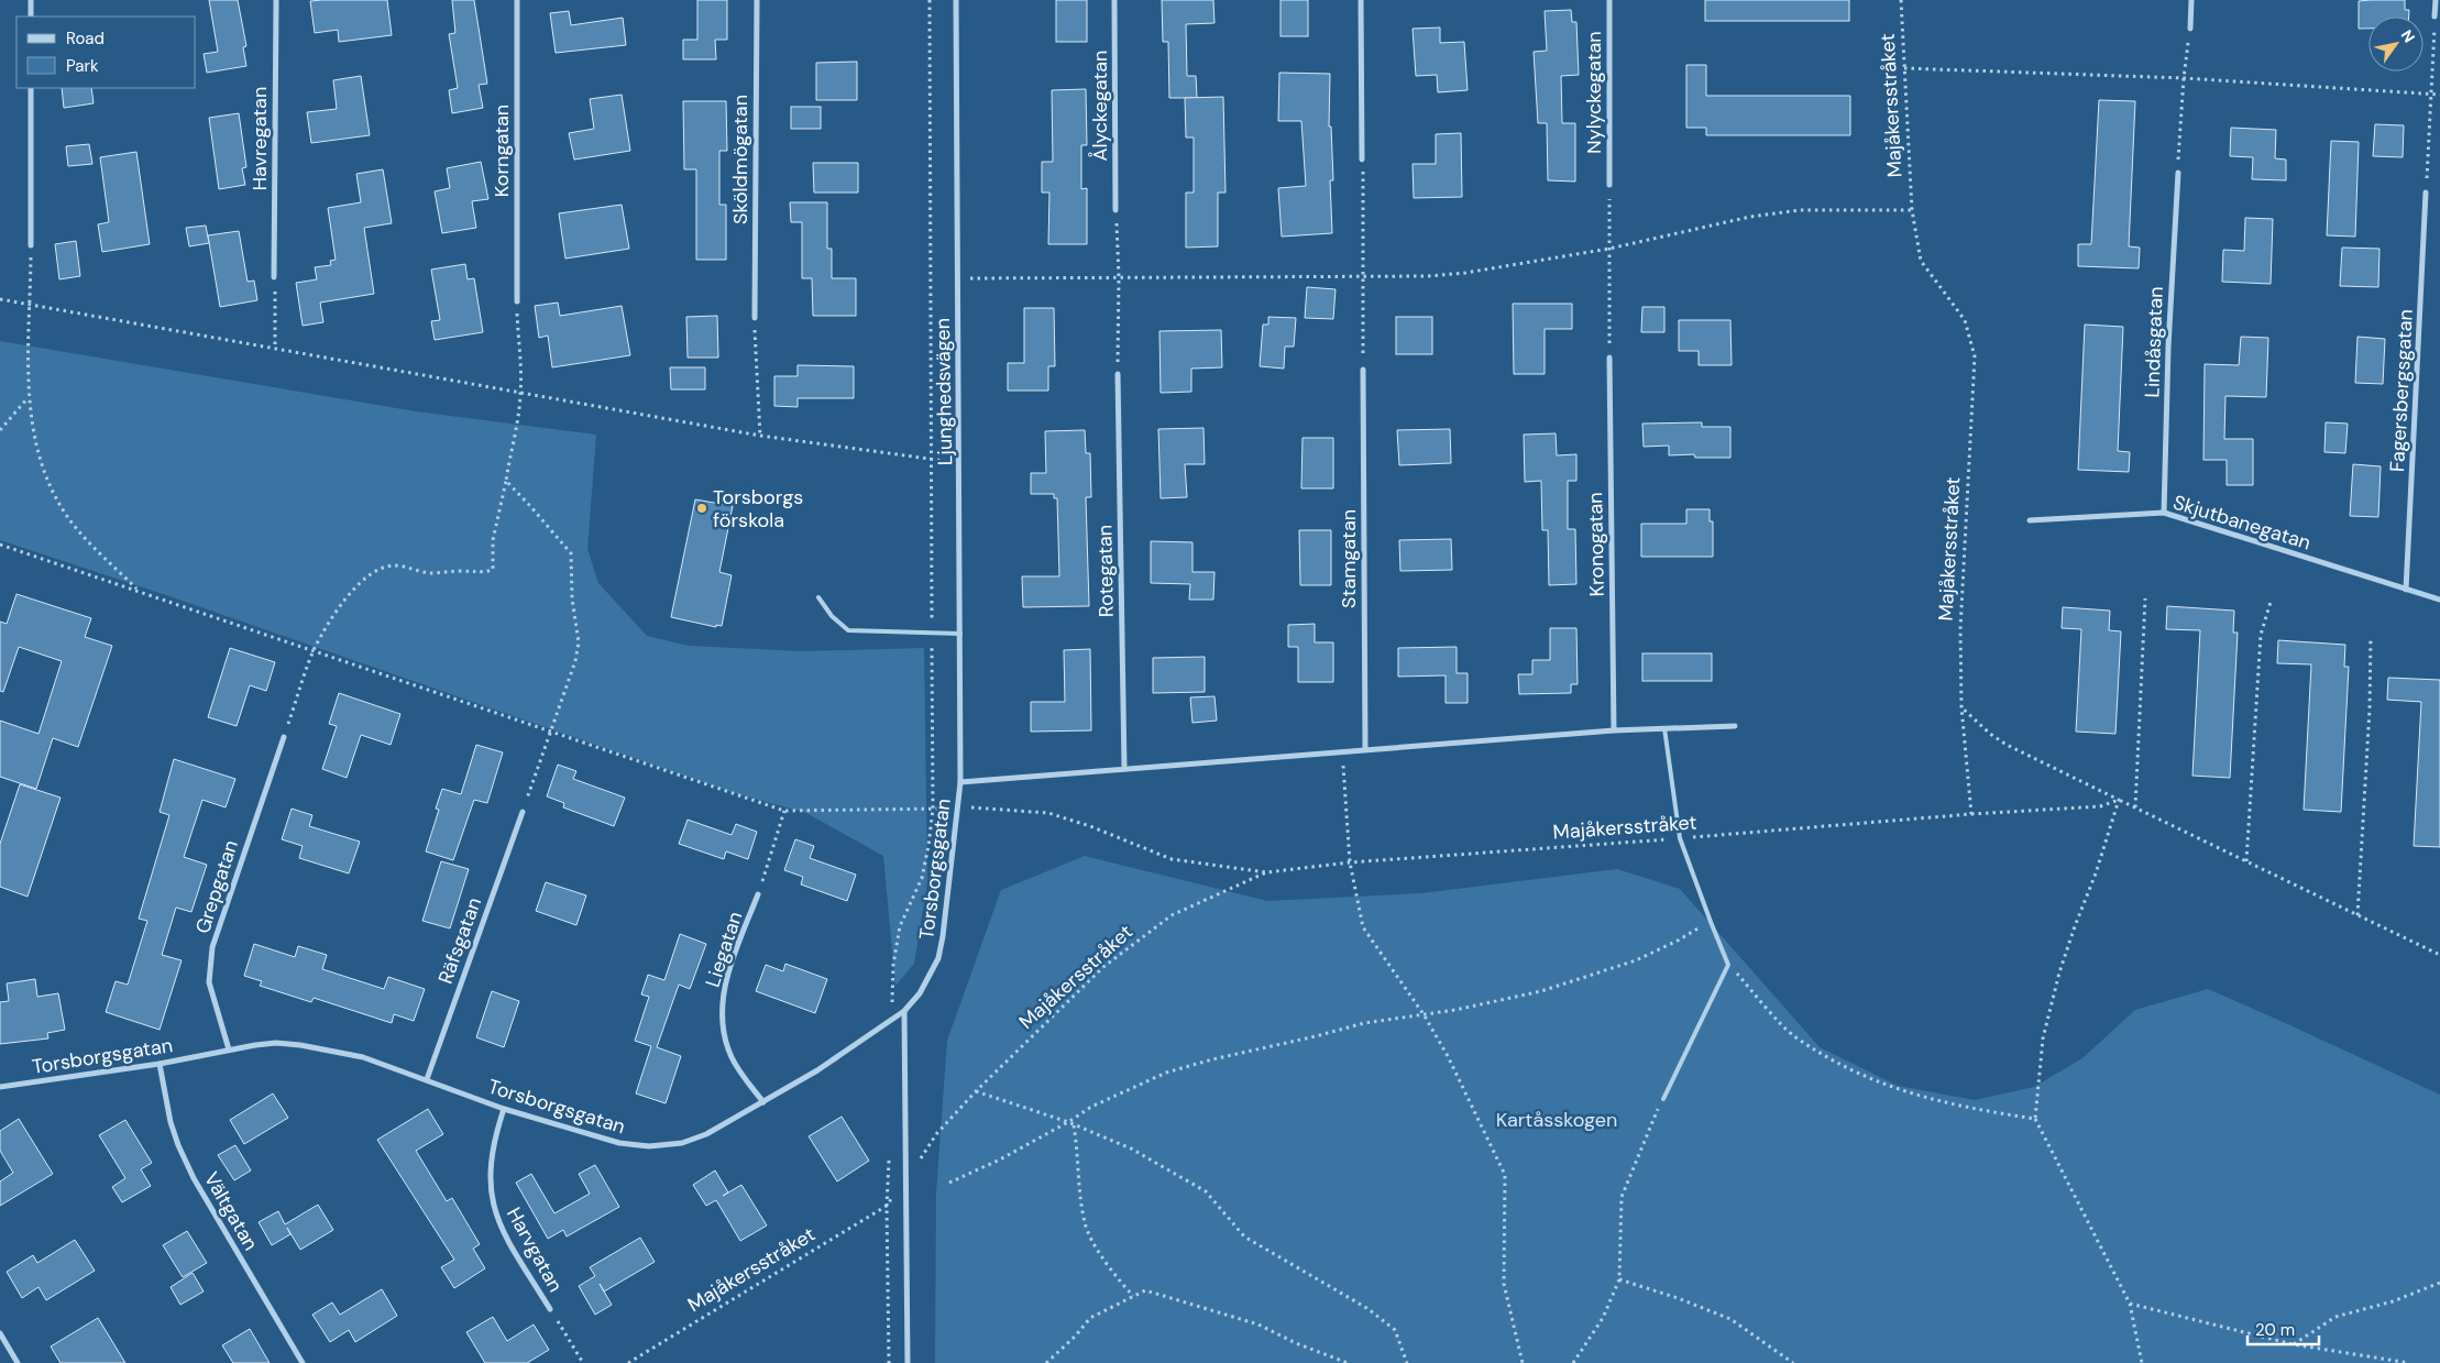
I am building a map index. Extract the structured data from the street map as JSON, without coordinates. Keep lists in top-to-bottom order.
{
  "streets": {
    "street": [
      "Nylyckegatan",
      "Ålyckegatan",
      "Havregatan",
      "Korngatan",
      "Sköldmögatan",
      "Lindåsgatan",
      "Fagersbergsgatan",
      "Ljunghedsvägen",
      "Skjutbanegatan",
      "Kronogatan",
      "Stamgatan",
      "Rotegatan",
      "Torsborgsgatan",
      "Grepgatan",
      "Räfsgatan",
      "Liegatan",
      "Vältgatan",
      "Harvgatan"
    ],
    "path": ["Majåkersstråket"]
  },
  "crossings": [
    ["Lindåsgatan", "Skjutbanegatan"],
    ["Fagersbergsgatan", "Skjutbanegatan"],
    ["Ljunghedsvägen", "Torsborgsgatan"],
    ["Torsborgsgatan", "Grepgatan"],
    ["Torsborgsgatan", "Räfsgatan"],
    ["Torsborgsgatan", "Liegatan"],
    ["Torsborgsgatan", "Vältgatan"],
    ["Torsborgsgatan", "Harvgatan"]
  ],
  "parks": ["Kartåsskogen"],
  "places": ["Torsborgs förskola"],
  "legend": ["Road", "Park"],
  "scale_bar": "20 m",
  "north": "top right"
}
